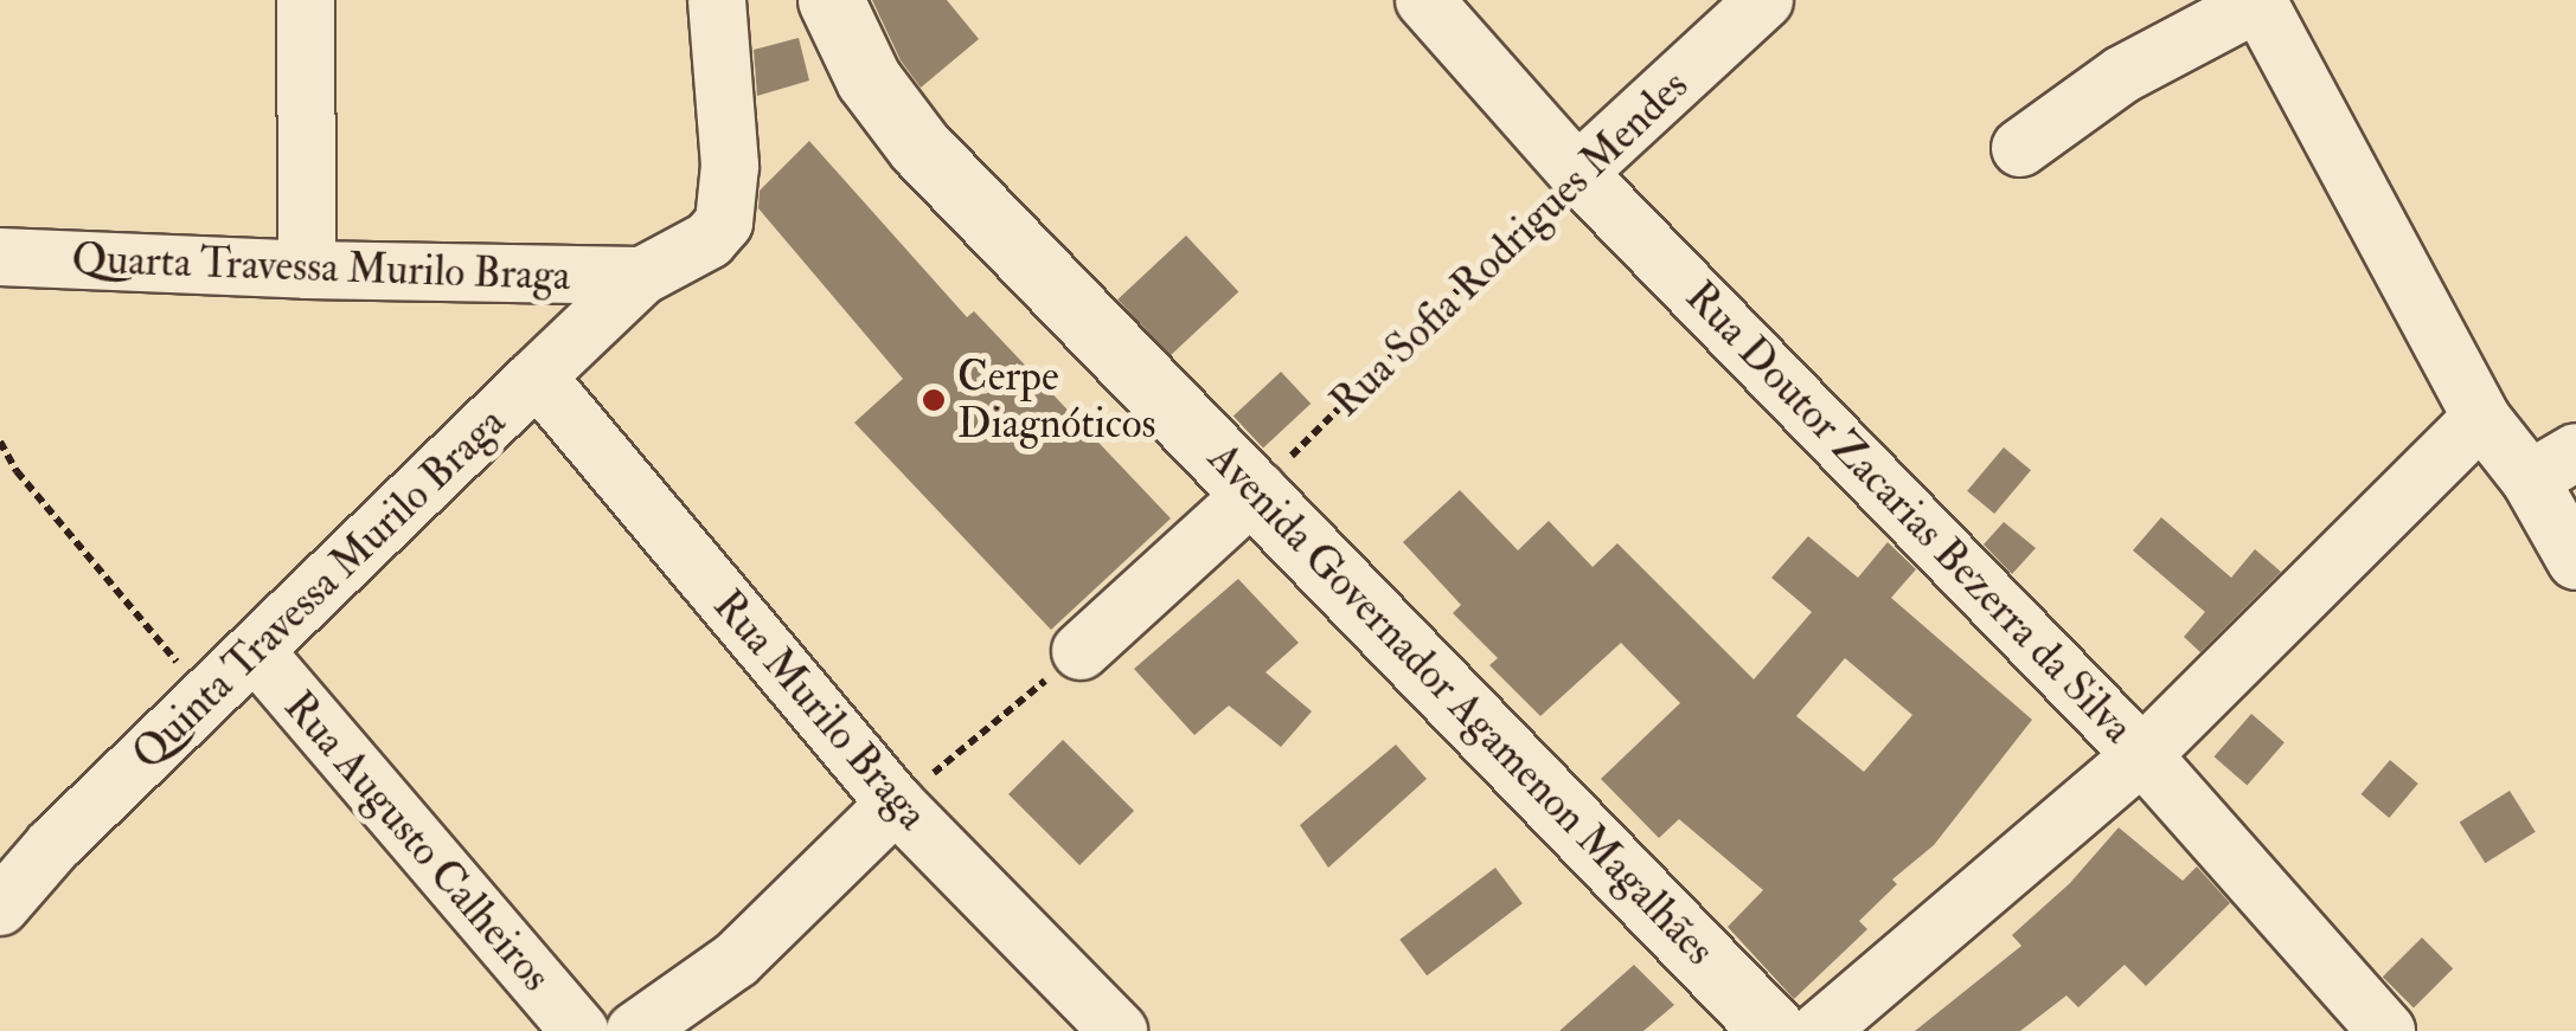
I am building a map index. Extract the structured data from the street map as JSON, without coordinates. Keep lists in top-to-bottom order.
{
  "streets": {
    "main road": ["Avenida Governador Agamenon Magalhães"],
    "street": [
      "Rua Sofia Rodrigues Mendes",
      "Quarta Travessa Murilo Braga",
      "Rua Doutor Zacarias Bezerra da Silva",
      "Quinta Travessa Murilo Braga",
      "Rua Murilo Braga",
      "Rua Augusto Calheiros"
    ]
  },
  "crossings": [
    ["Rua Sofia Rodrigues Mendes", "Rua Doutor Zacarias Bezerra da Silva"],
    ["Rua Sofia Rodrigues Mendes", "Avenida Governador Agamenon Magalhães"],
    ["Quarta Travessa Murilo Braga", "Quinta Travessa Murilo Braga"],
    ["Quinta Travessa Murilo Braga", "Rua Murilo Braga"],
    ["Quinta Travessa Murilo Braga", "Rua Augusto Calheiros"]
  ],
  "places": ["Cerpe Diagnóticos"]
}
